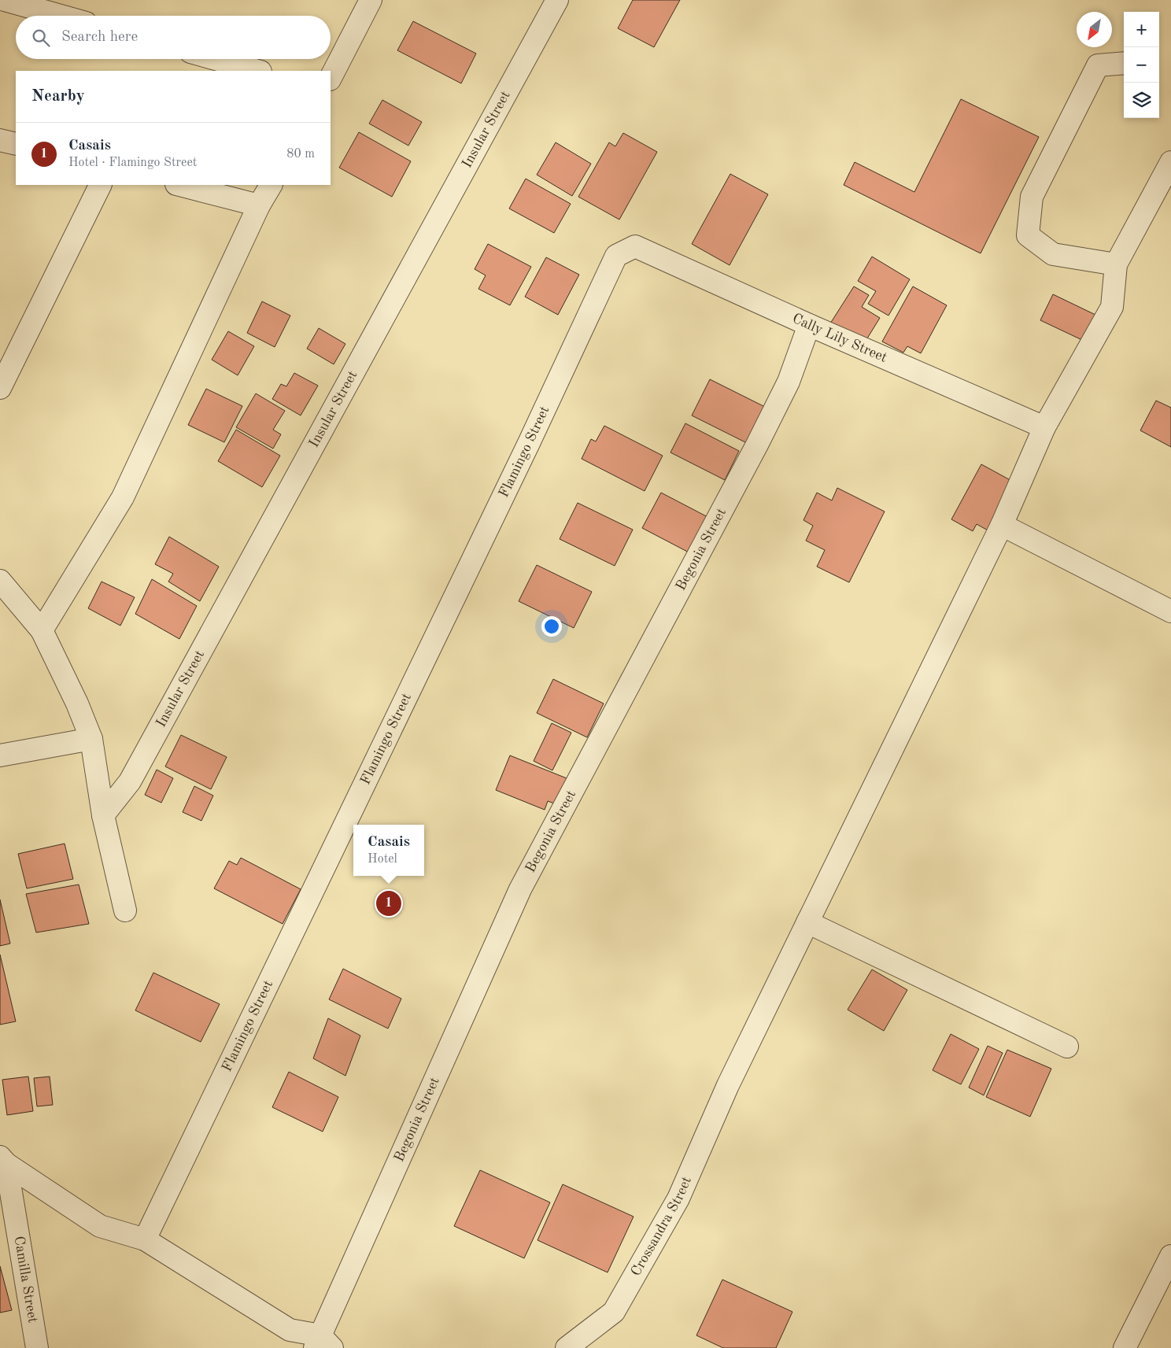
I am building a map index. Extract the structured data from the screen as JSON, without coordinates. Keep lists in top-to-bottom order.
{
  "streets": {
    "street": [
      "Insular Street",
      "Cally Lily Street",
      "Flamingo Street",
      "Begonia Street",
      "Crossandra Street",
      "Camilla Street"
    ]
  },
  "crossings": [
    ["Cally Lily Street", "Flamingo Street"],
    ["Cally Lily Street", "Begonia Street"],
    ["Cally Lily Street", "Crossandra Street"]
  ],
  "north": "bottom left",
  "page": {
    "map_buttons": ["+", "−"],
    "search": "Search here",
    "heading": "Nearby",
    "list": [
      {
        "mark": "1",
        "name": "Casais",
        "note": "Hotel · Flamingo Street",
        "value": "80 m"
      }
    ],
    "popup": ["Casais", "Hotel"],
    "pins": "1"
  }
}
